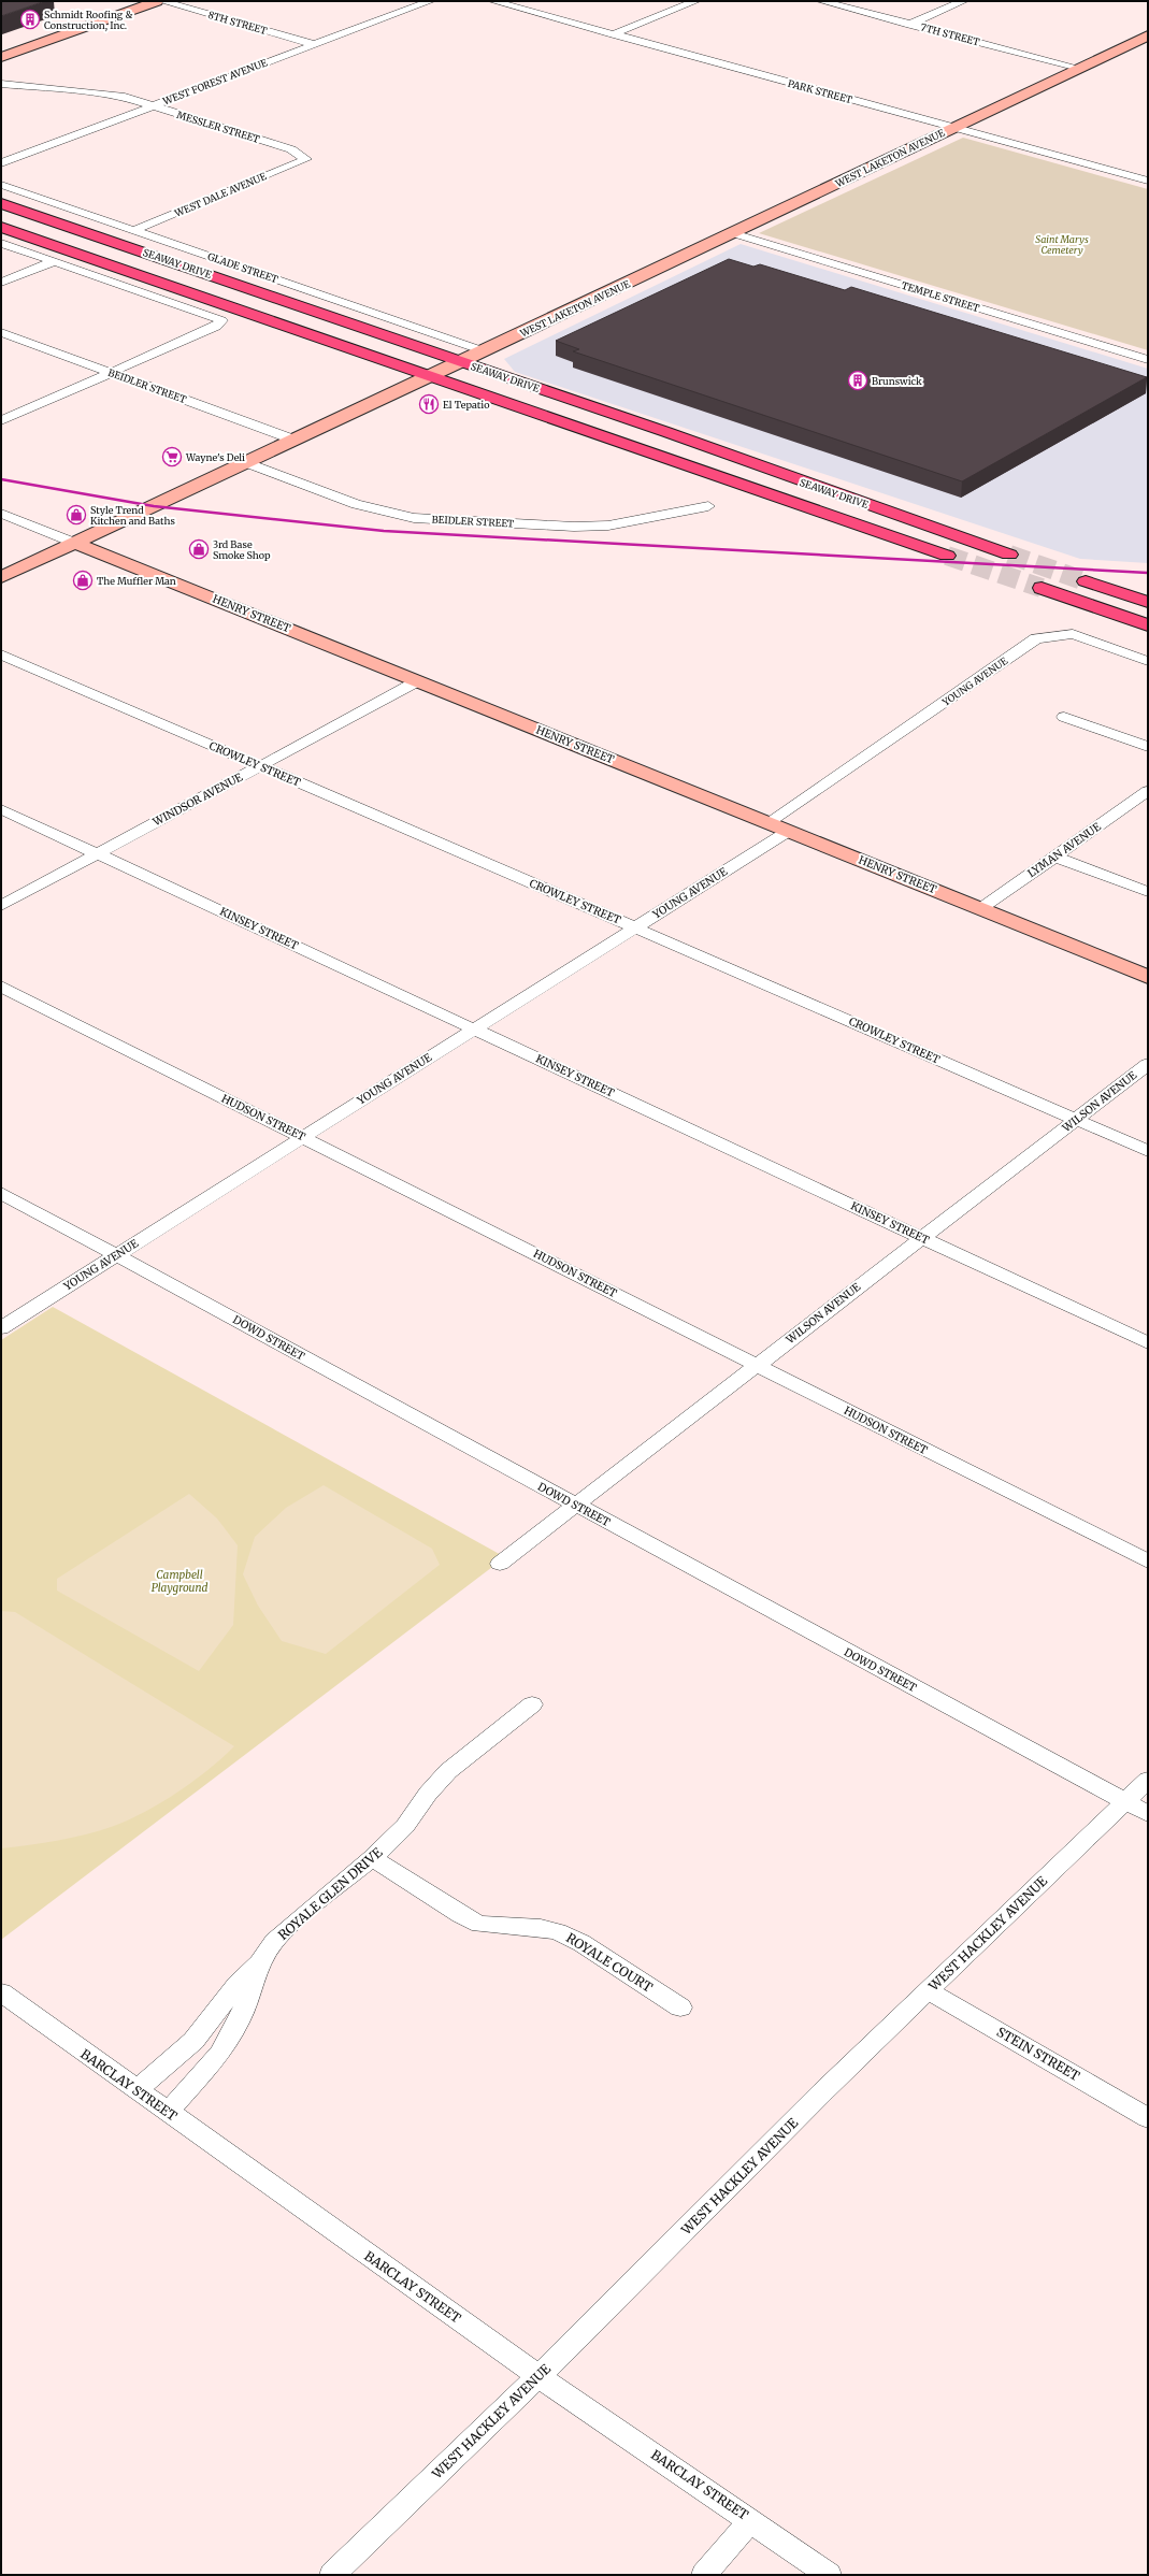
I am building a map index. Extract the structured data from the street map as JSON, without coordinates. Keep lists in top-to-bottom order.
{
  "streets": {
    "highway": ["SEAWAY DRIVE"],
    "main road": ["WEST LAKETON AVENUE", "HENRY STREET"],
    "street": [
      "8TH STREET",
      "7TH STREET",
      "WEST FOREST AVENUE",
      "PARK STREET",
      "MESSLER STREET",
      "WEST DALE AVENUE",
      "GLADE STREET",
      "TEMPLE STREET",
      "BEIDLER STREET",
      "YOUNG AVENUE",
      "CROWLEY STREET",
      "WINDSOR AVENUE",
      "LYMAN AVENUE",
      "KINSEY STREET",
      "WILSON AVENUE",
      "HUDSON STREET",
      "DOWD STREET",
      "ROYALE GLEN DRIVE",
      "WEST HACKLEY AVENUE",
      "ROYALE COURT",
      "STEIN STREET",
      "BARCLAY STREET"
    ]
  },
  "crossings": [
    ["8TH STREET", "WEST FOREST AVENUE"],
    ["7TH STREET", "WEST LAKETON AVENUE"],
    ["WEST FOREST AVENUE", "MESSLER STREET"],
    ["PARK STREET", "WEST LAKETON AVENUE"],
    ["MESSLER STREET", "WEST DALE AVENUE"],
    ["WEST LAKETON AVENUE", "SEAWAY DRIVE"],
    ["WEST LAKETON AVENUE", "GLADE STREET"],
    ["WEST LAKETON AVENUE", "TEMPLE STREET"],
    ["WEST LAKETON AVENUE", "BEIDLER STREET"],
    ["WEST LAKETON AVENUE", "HENRY STREET"],
    ["WEST DALE AVENUE", "GLADE STREET"],
    ["HENRY STREET", "YOUNG AVENUE"],
    ["HENRY STREET", "WINDSOR AVENUE"],
    ["HENRY STREET", "LYMAN AVENUE"],
    ["YOUNG AVENUE", "CROWLEY STREET"],
    ["YOUNG AVENUE", "KINSEY STREET"],
    ["YOUNG AVENUE", "HUDSON STREET"],
    ["YOUNG AVENUE", "DOWD STREET"],
    ["CROWLEY STREET", "WINDSOR AVENUE"],
    ["CROWLEY STREET", "WILSON AVENUE"],
    ["WINDSOR AVENUE", "KINSEY STREET"],
    ["KINSEY STREET", "WILSON AVENUE"],
    ["WILSON AVENUE", "HUDSON STREET"],
    ["WILSON AVENUE", "DOWD STREET"],
    ["DOWD STREET", "WEST HACKLEY AVENUE"],
    ["ROYALE GLEN DRIVE", "ROYALE COURT"],
    ["ROYALE GLEN DRIVE", "BARCLAY STREET"],
    ["WEST HACKLEY AVENUE", "STEIN STREET"],
    ["WEST HACKLEY AVENUE", "BARCLAY STREET"]
  ],
  "parks": ["Saint Marys Cemetery", "Campbell Playground"],
  "places": {
    "building": ["Schmidt Roofing & Construction, Inc.", "Brunswick"],
    "restaurant": ["El Tepatio"],
    "supermarket": ["Wayne's Deli"],
    "shop": ["Style Trend Kitchen and Baths", "3rd Base Smoke Shop", "The Muffler Man"]
  }
}
